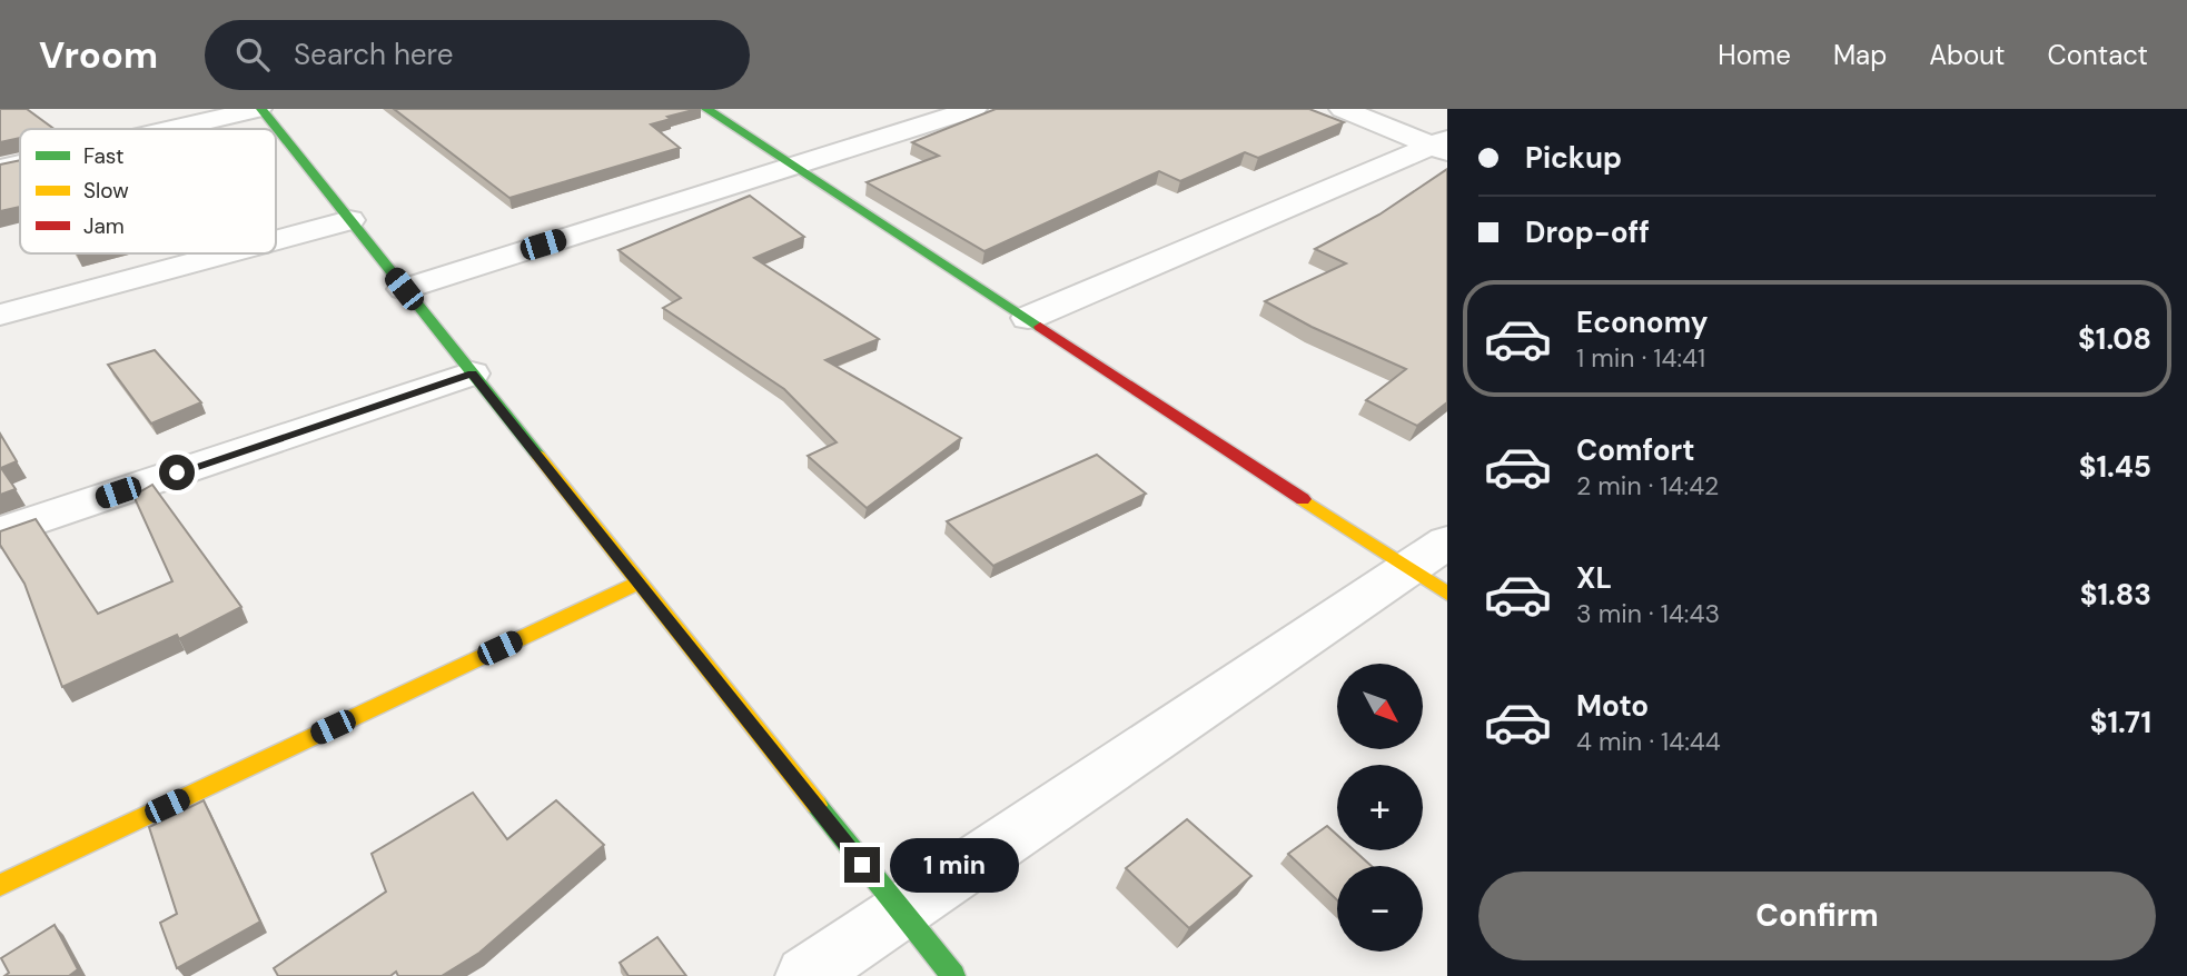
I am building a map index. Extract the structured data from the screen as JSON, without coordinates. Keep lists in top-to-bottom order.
{
  "legend": ["Fast", "Slow", "Jam"],
  "north": "bottom right",
  "page": {
    "header": "Vroom",
    "search": "Search here",
    "nav": [
      "Home",
      "Map",
      "About",
      "Contact"
    ],
    "banner": ["Pickup", "Drop-off"],
    "list": [
      {
        "name": "Economy",
        "note": "1 min · 14:41",
        "value": "$1.08"
      },
      {
        "name": "Comfort",
        "note": "2 min · 14:42",
        "value": "$1.45"
      },
      {
        "name": "XL",
        "note": "3 min · 14:43",
        "value": "$1.83"
      },
      {
        "name": "Moto",
        "note": "4 min · 14:44",
        "value": "$1.71"
      }
    ],
    "map_buttons": ["+", "−"],
    "bubble": "1 min",
    "buttons": "Confirm"
  }
}
